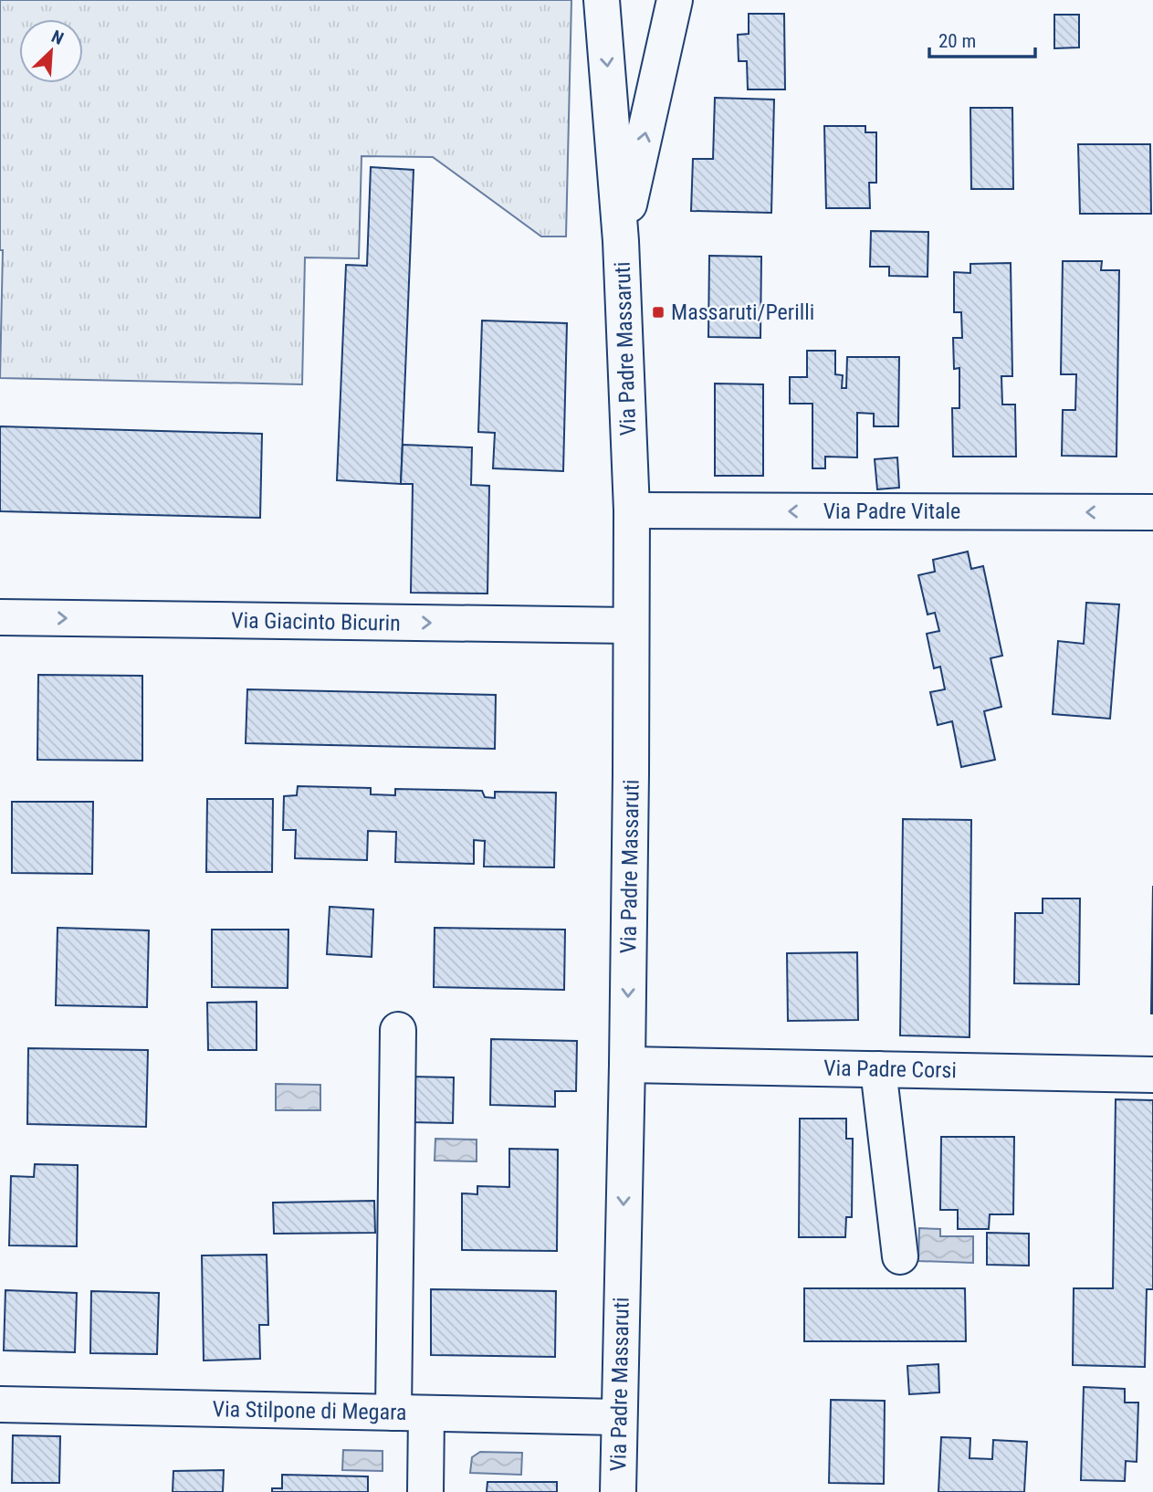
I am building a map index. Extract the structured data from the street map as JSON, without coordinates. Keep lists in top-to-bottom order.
{
  "streets": {
    "street": [
      "Via Padre Massaruti",
      "Via Padre Vitale",
      "Via Giacinto Bicurin",
      "Via Padre Corsi",
      "Via Stilpone di Megara"
    ]
  },
  "crossings": [
    ["Via Padre Massaruti", "Via Padre Vitale"],
    ["Via Padre Massaruti", "Via Giacinto Bicurin"],
    ["Via Padre Massaruti", "Via Padre Corsi"],
    ["Via Padre Massaruti", "Via Stilpone di Megara"]
  ],
  "one_way": ["Via Padre Vitale", "Via Giacinto Bicurin"],
  "places": {
    "transit": ["Massaruti/Perilli"]
  },
  "scale_bar": "20 m",
  "north": "top right"
}
